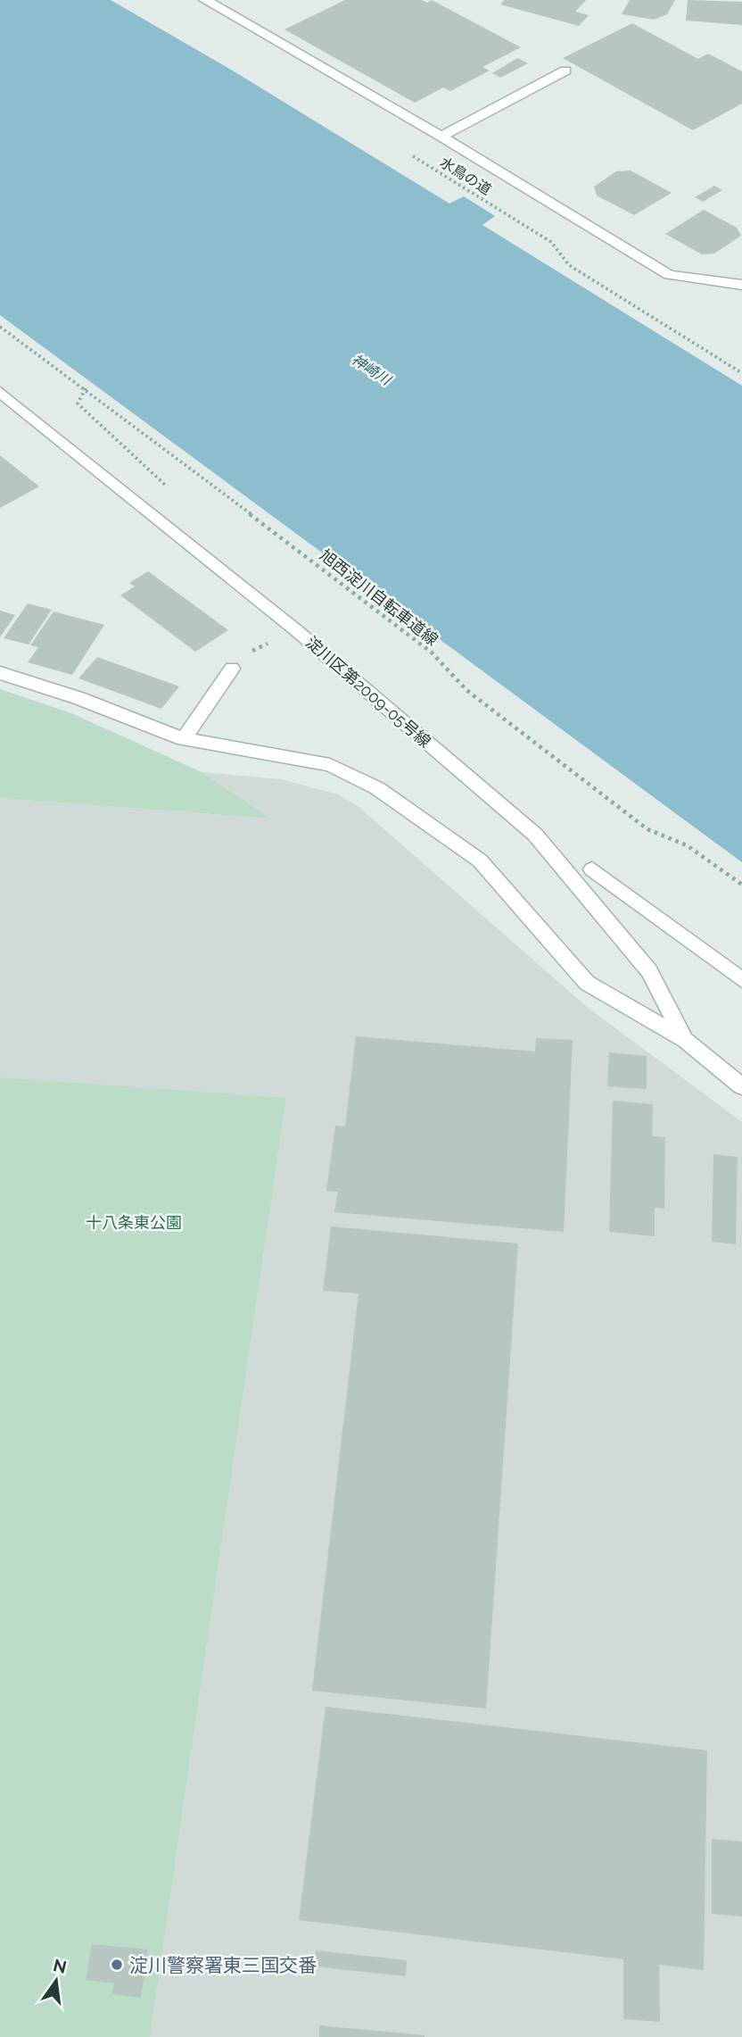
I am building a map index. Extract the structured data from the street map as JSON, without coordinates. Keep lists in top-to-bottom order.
{
  "streets": {
    "street": ["淀川区第2009-05号線"],
    "path": ["水鳥の道", "旭西淀川自転車道線"]
  },
  "water": ["神崎川"],
  "parks": ["十八条東公園"],
  "places": ["淀川警察署東三国交番"],
  "north": "top"
}
